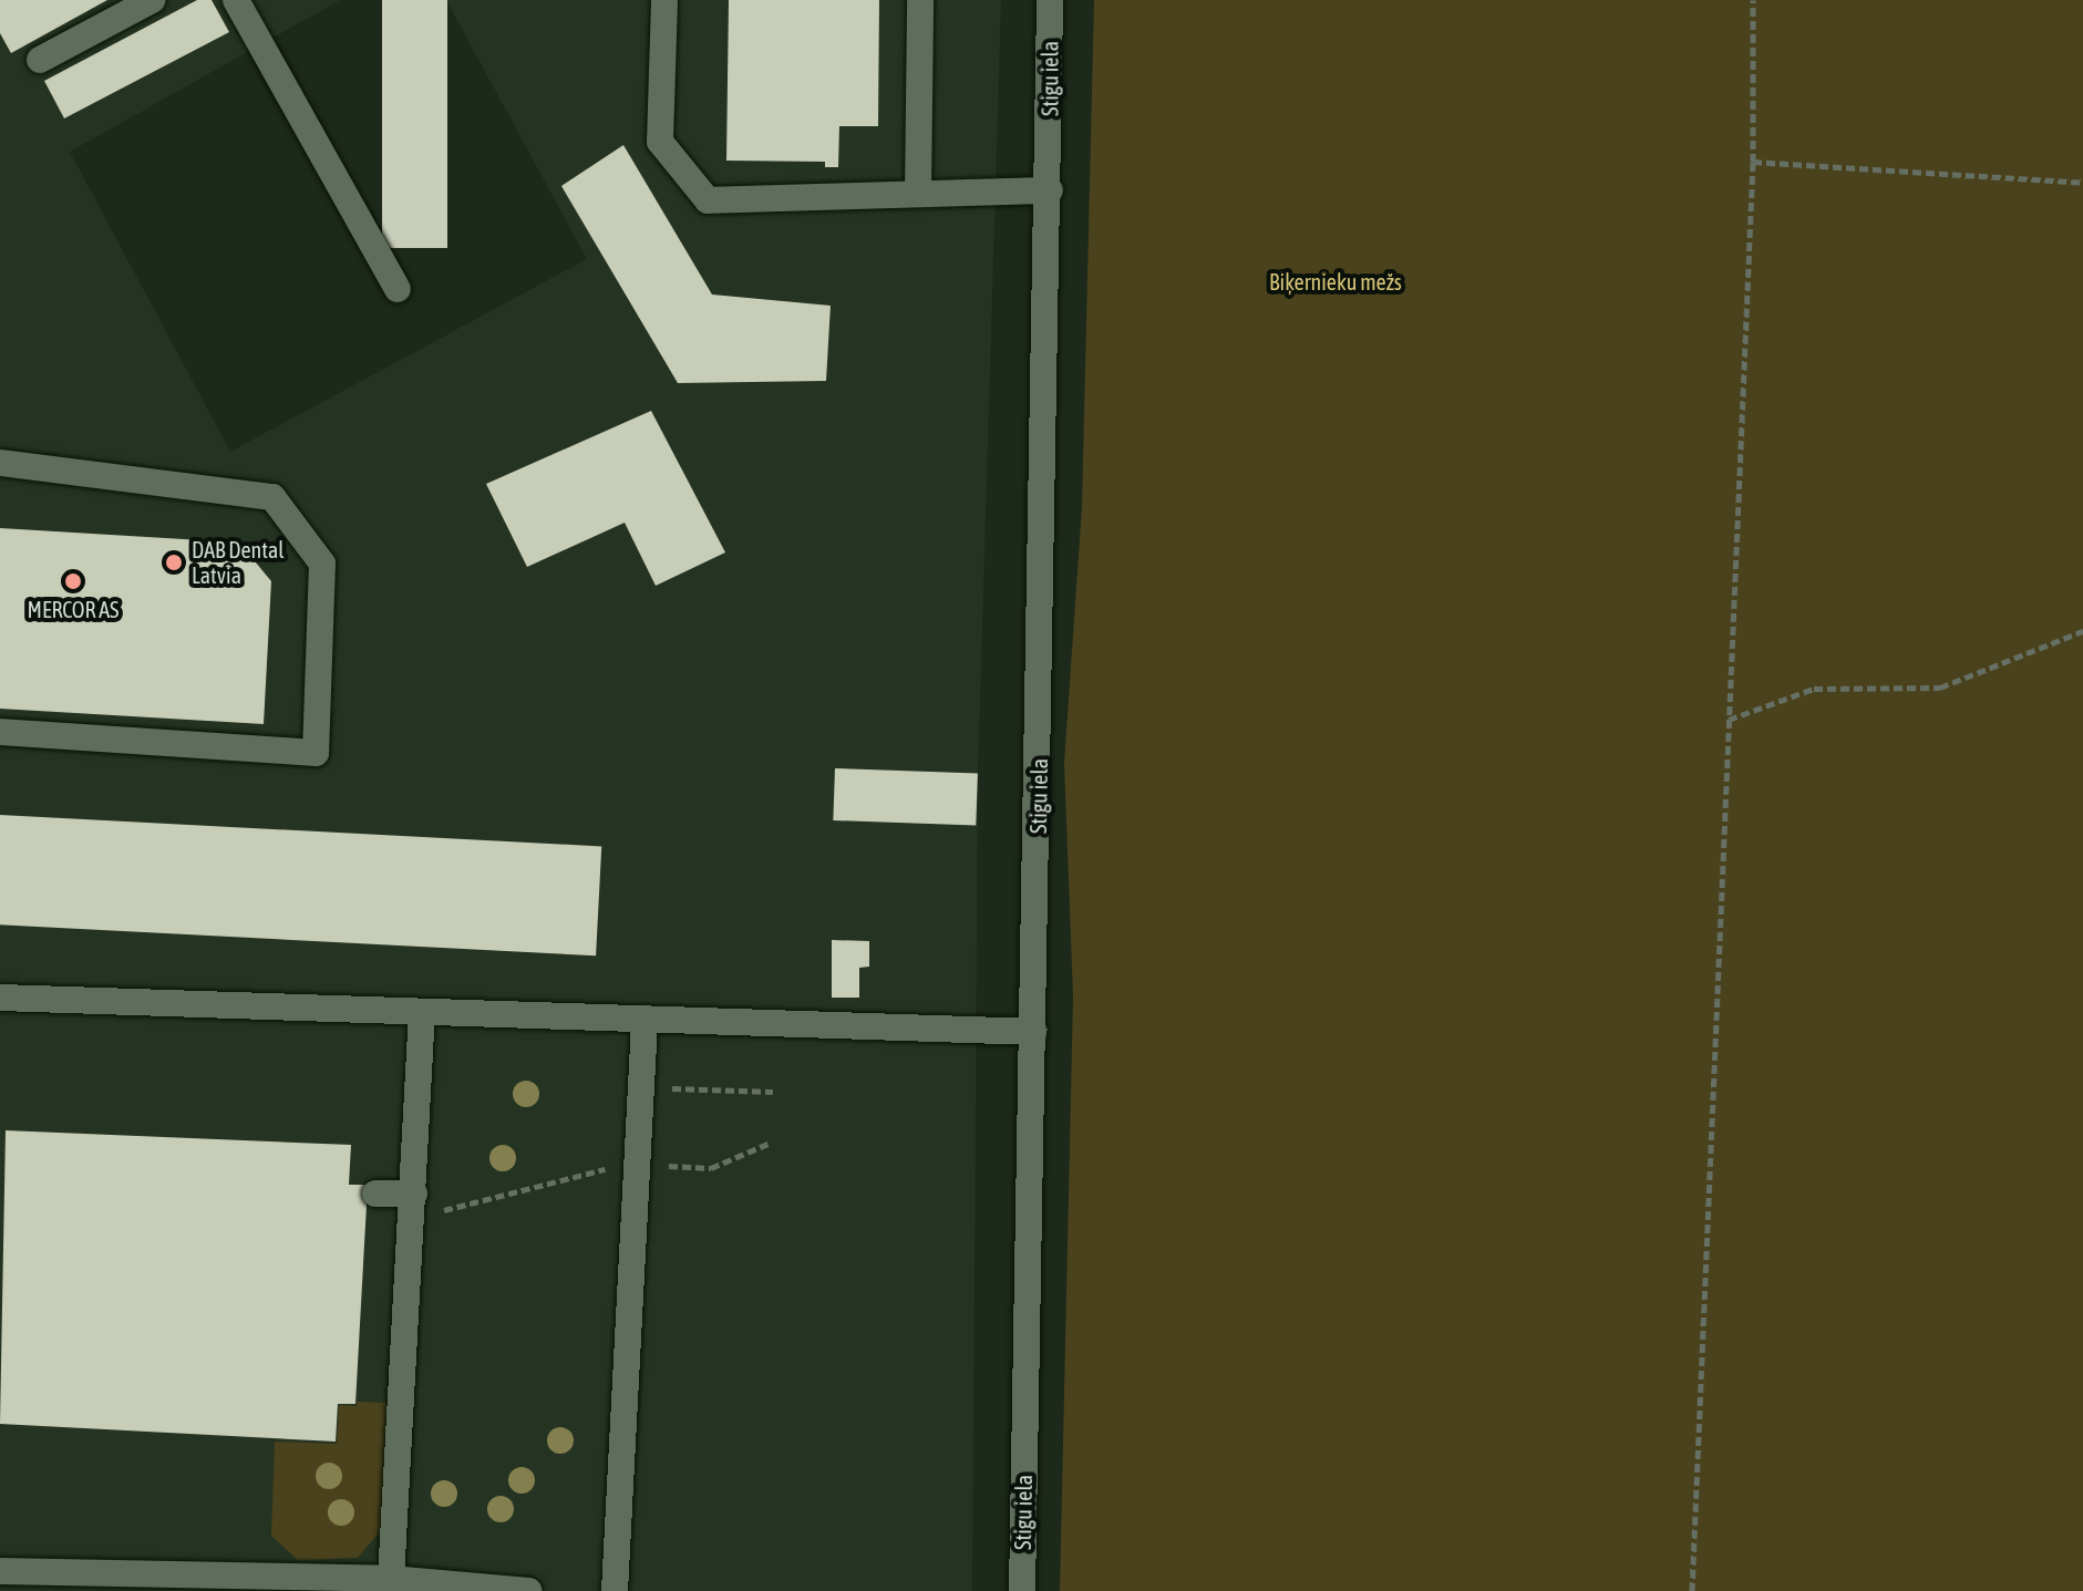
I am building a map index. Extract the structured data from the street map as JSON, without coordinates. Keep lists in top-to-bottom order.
{
  "streets": {
    "street": ["Stigu iela"]
  },
  "parks": ["Biķernieku mežs"],
  "places": ["DAB Dental Latvia", "MERCOR AS"]
}
